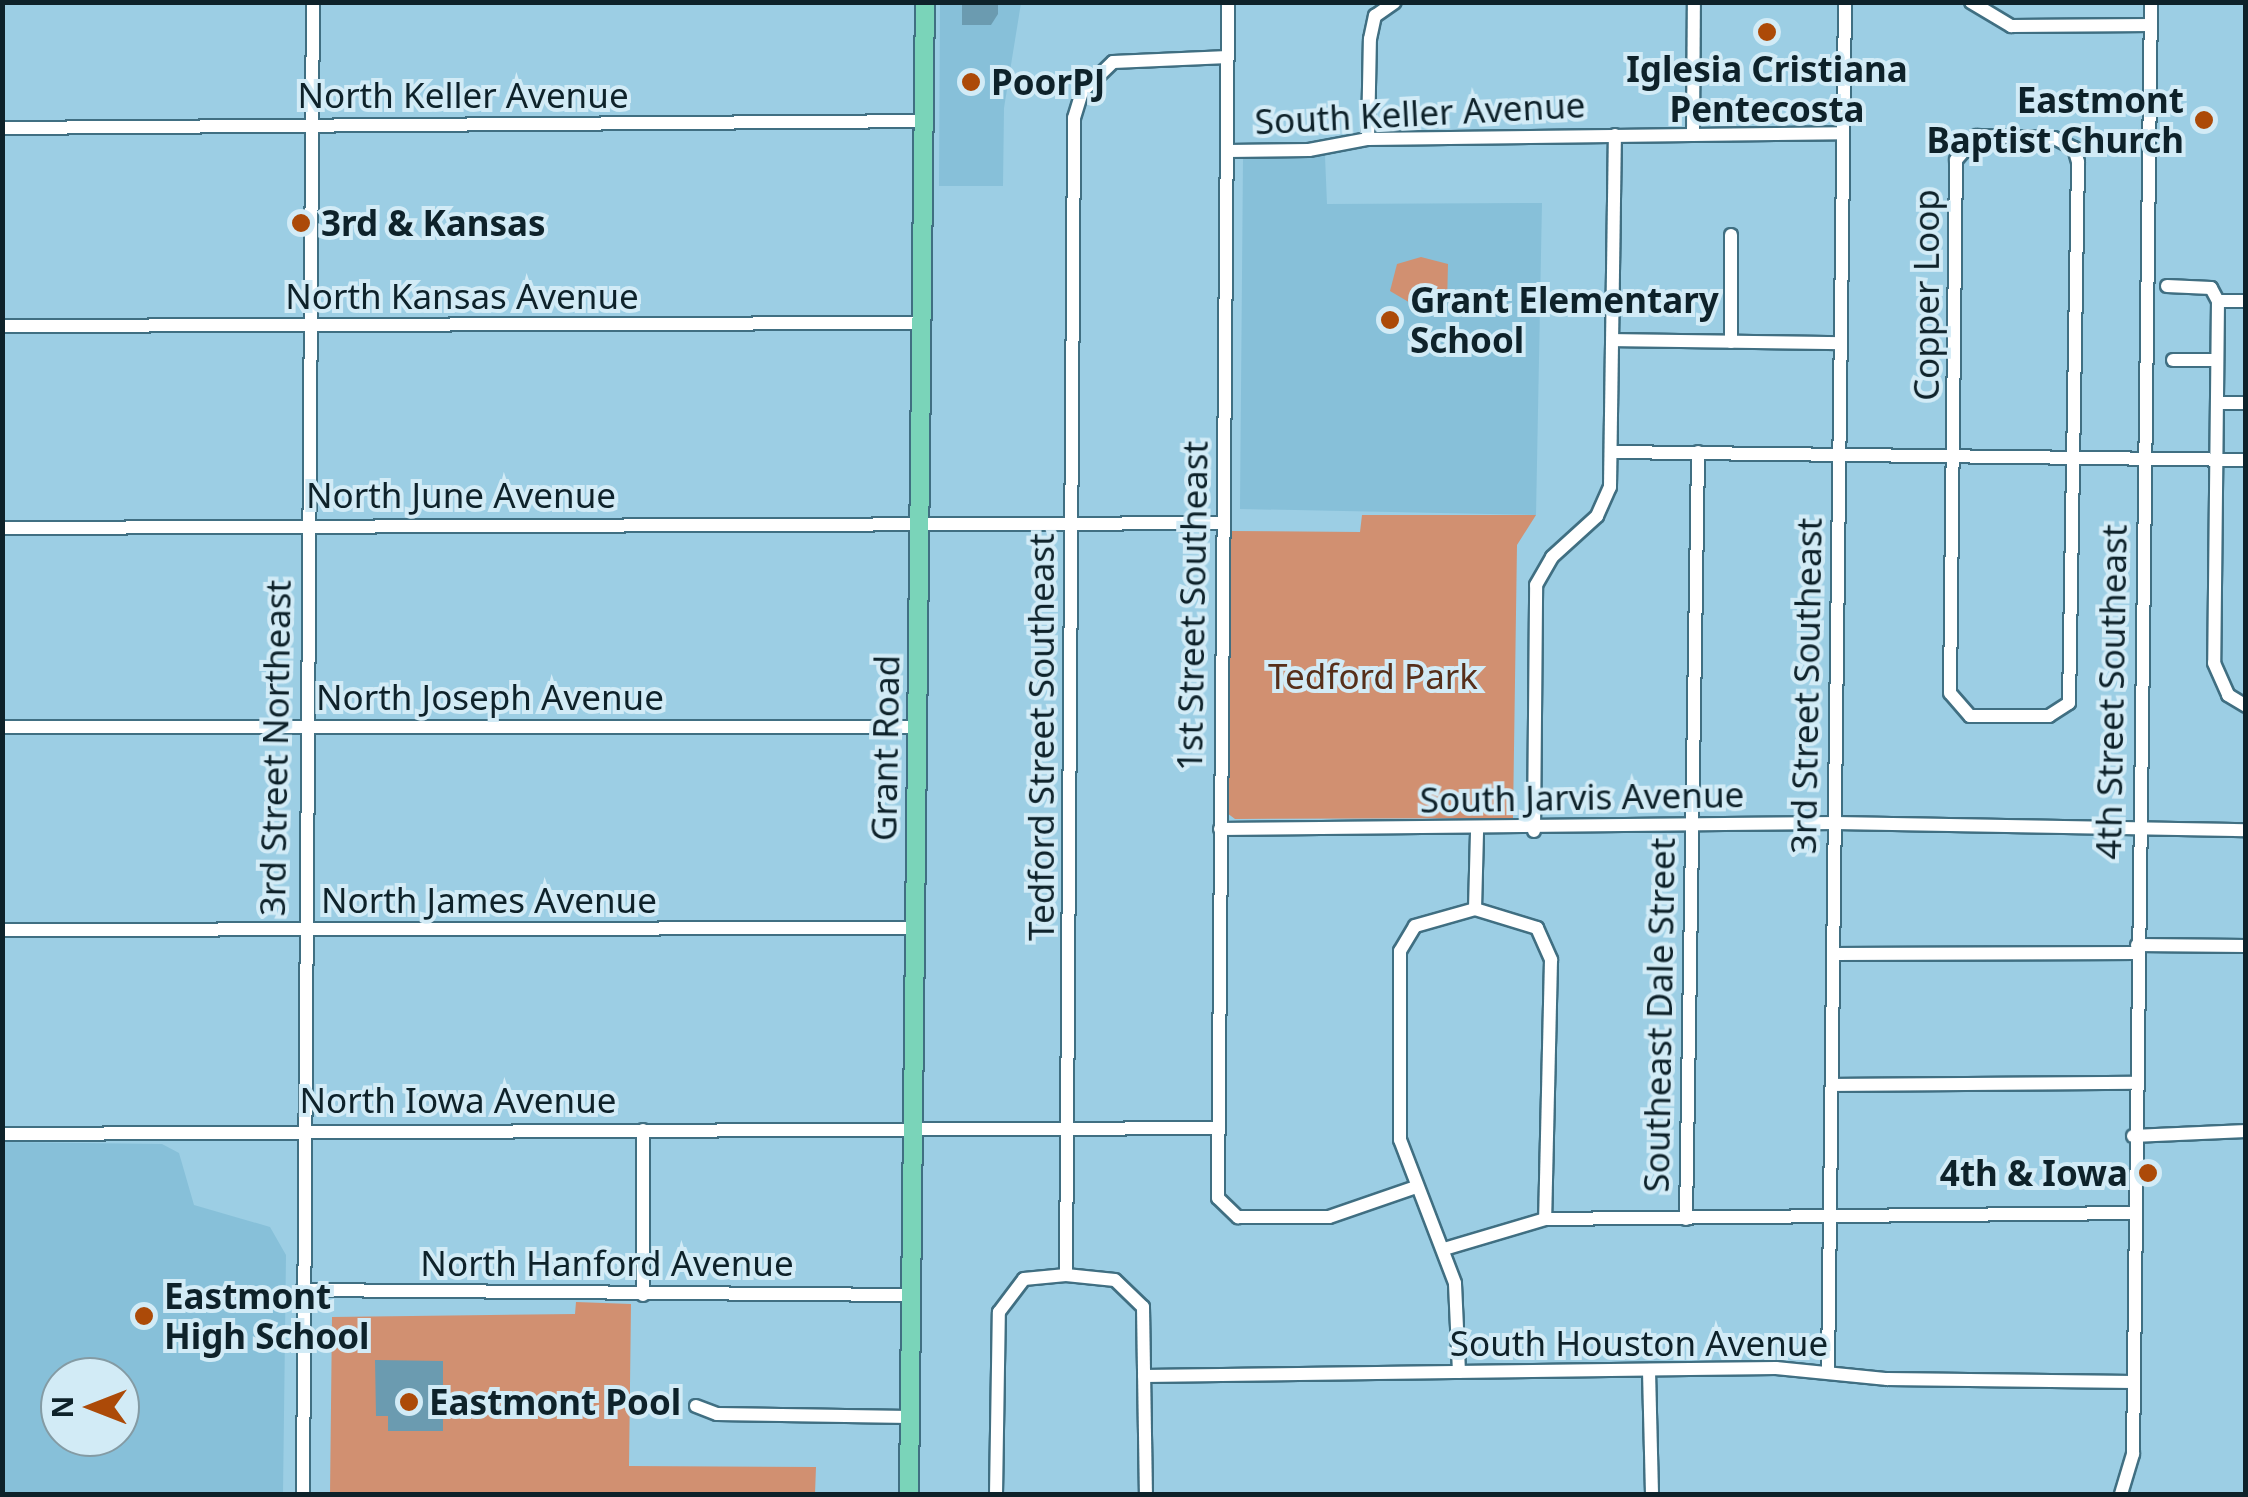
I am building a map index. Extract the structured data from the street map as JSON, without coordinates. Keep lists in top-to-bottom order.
{
  "streets": {
    "main road": ["Grant Road"],
    "street": [
      "North Keller Avenue",
      "South Keller Avenue",
      "Copper Loop",
      "North Kansas Avenue",
      "North June Avenue",
      "1st Street Southeast",
      "3rd Street Southeast",
      "4th Street Southeast",
      "North Joseph Avenue",
      "Tedford Street Southeast",
      "3rd Street Northeast",
      "South Jarvis Avenue",
      "North James Avenue",
      "Southeast Dale Street",
      "North Iowa Avenue",
      "North Hanford Avenue",
      "South Houston Avenue"
    ]
  },
  "crossings": [
    ["North Keller Avenue", "3rd Street Northeast"],
    ["North Keller Avenue", "Grant Road"],
    ["South Keller Avenue", "1st Street Southeast"],
    ["North Kansas Avenue", "3rd Street Northeast"],
    ["North Kansas Avenue", "Grant Road"],
    ["North June Avenue", "1st Street Southeast"],
    ["North June Avenue", "Tedford Street Southeast"],
    ["North June Avenue", "3rd Street Northeast"],
    ["North June Avenue", "Grant Road"],
    ["1st Street Southeast", "Tedford Street Southeast"],
    ["1st Street Southeast", "South Jarvis Avenue"],
    ["1st Street Southeast", "North Iowa Avenue"],
    ["3rd Street Southeast", "South Jarvis Avenue"],
    ["3rd Street Southeast", "South Houston Avenue"],
    ["4th Street Southeast", "South Jarvis Avenue"],
    ["4th Street Southeast", "South Houston Avenue"],
    ["North Joseph Avenue", "3rd Street Northeast"],
    ["North Joseph Avenue", "Grant Road"],
    ["Tedford Street Southeast", "North Iowa Avenue"],
    ["3rd Street Northeast", "North James Avenue"],
    ["3rd Street Northeast", "North Iowa Avenue"],
    ["3rd Street Northeast", "North Hanford Avenue"],
    ["Grant Road", "North James Avenue"],
    ["Grant Road", "North Iowa Avenue"],
    ["Grant Road", "North Hanford Avenue"],
    ["South Jarvis Avenue", "Southeast Dale Street"]
  ],
  "parks": ["Tedford Park"],
  "places": [
    "Iglesia Cristiana Pentecosta",
    "PoorPJ",
    "Eastmont Baptist Church",
    "3rd & Kansas",
    "Grant Elementary School",
    "4th & Iowa",
    "Eastmont High School",
    "Eastmont Pool"
  ],
  "north": "left"
}
